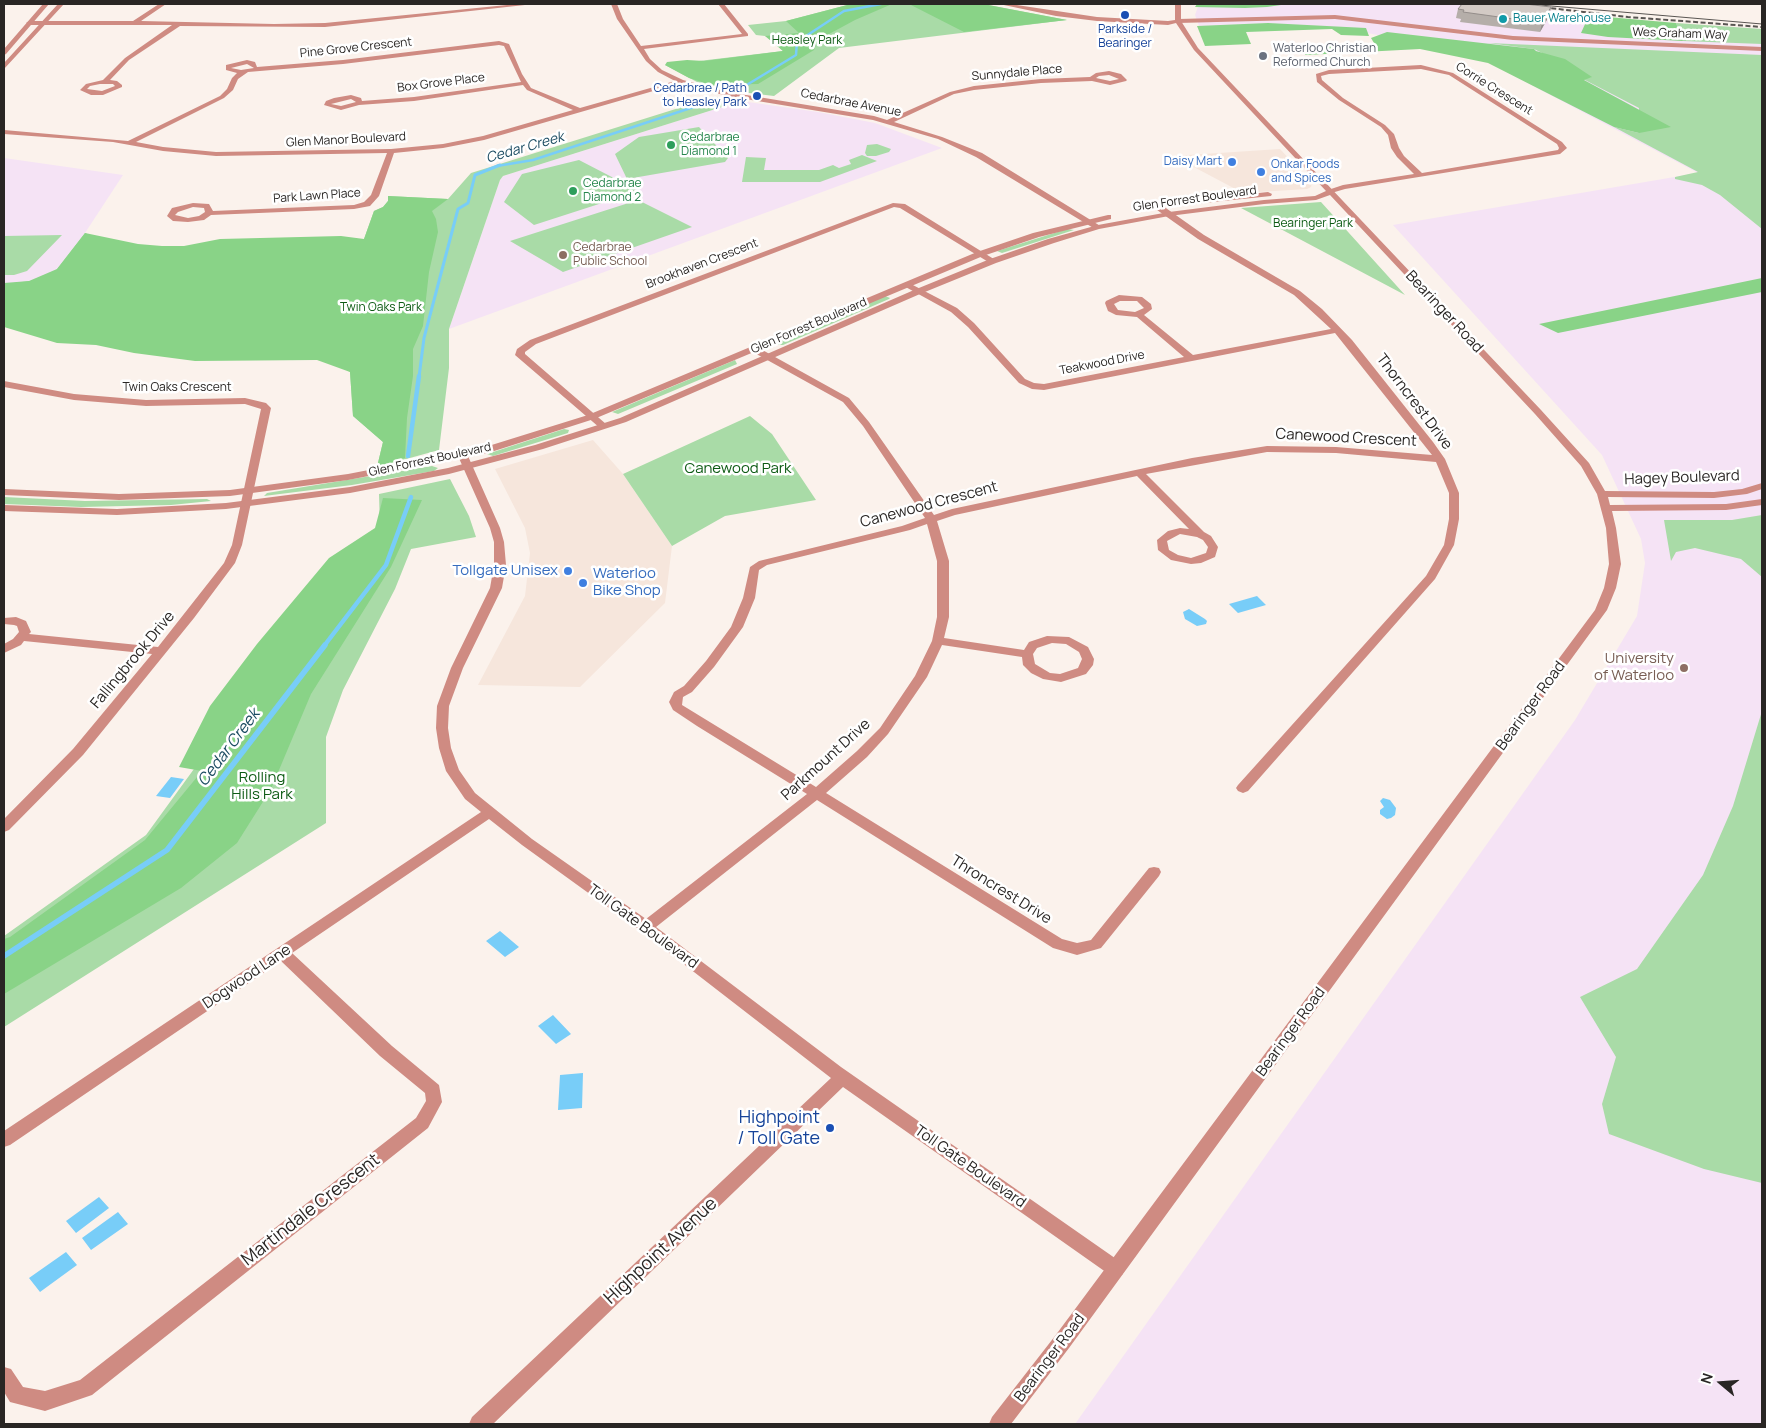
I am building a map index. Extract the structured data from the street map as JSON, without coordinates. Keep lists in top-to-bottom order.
{
  "streets": {
    "street": [
      "Wes Graham Way",
      "Pine Grove Crescent",
      "Sunnydale Place",
      "Box Grove Place",
      "Corrie Crescent",
      "Cedarbrae Avenue",
      "Glen Manor Boulevard",
      "Park Lawn Place",
      "Glen Forrest Boulevard",
      "Brookhaven Crescent",
      "Bearinger Road",
      "Teakwood Drive",
      "Twin Oaks Crescent",
      "Thorncrest Drive",
      "Canewood Crescent",
      "Hagey Boulevard",
      "Fallingbrook Drive",
      "Parkmount Drive",
      "Throncrest Drive",
      "Toll Gate Boulevard",
      "Dogwood Lane",
      "Martindale Crescent",
      "Highpoint Avenue"
    ]
  },
  "crossings": [
    ["Wes Graham Way", "Bearinger Road"],
    ["Pine Grove Crescent", "Box Grove Place"],
    ["Sunnydale Place", "Cedarbrae Avenue"],
    ["Corrie Crescent", "Glen Forrest Boulevard"],
    ["Corrie Crescent", "Bearinger Road"],
    ["Cedarbrae Avenue", "Glen Manor Boulevard"],
    ["Cedarbrae Avenue", "Glen Forrest Boulevard"],
    ["Glen Manor Boulevard", "Park Lawn Place"],
    ["Glen Forrest Boulevard", "Brookhaven Crescent"],
    ["Glen Forrest Boulevard", "Bearinger Road"],
    ["Glen Forrest Boulevard", "Teakwood Drive"],
    ["Glen Forrest Boulevard", "Twin Oaks Crescent"],
    ["Glen Forrest Boulevard", "Thorncrest Drive"],
    ["Glen Forrest Boulevard", "Fallingbrook Drive"],
    ["Glen Forrest Boulevard", "Parkmount Drive"],
    ["Glen Forrest Boulevard", "Toll Gate Boulevard"],
    ["Bearinger Road", "Hagey Boulevard"],
    ["Bearinger Road", "Toll Gate Boulevard"],
    ["Teakwood Drive", "Thorncrest Drive"],
    ["Twin Oaks Crescent", "Fallingbrook Drive"],
    ["Thorncrest Drive", "Canewood Crescent"],
    ["Canewood Crescent", "Parkmount Drive"],
    ["Canewood Crescent", "Throncrest Drive"],
    ["Parkmount Drive", "Throncrest Drive"],
    ["Parkmount Drive", "Toll Gate Boulevard"],
    ["Toll Gate Boulevard", "Dogwood Lane"],
    ["Toll Gate Boulevard", "Highpoint Avenue"],
    ["Dogwood Lane", "Martindale Crescent"]
  ],
  "water": ["Cedar Creek"],
  "parks": [
    "Heasley Park",
    "Bearinger Park",
    "Twin Oaks Park",
    "Canewood Park",
    "Rolling Hills Park"
  ],
  "places": [
    "Parkside / Bearinger",
    "Bauer Warehouse",
    "Waterloo Christian Reformed Church",
    "Cedarbrae / Path to Heasley Park",
    "Cedarbrae Diamond 1",
    "Daisy Mart",
    "Onkar Foods and Spices",
    "Cedarbrae Diamond 2",
    "Cedarbrae Public School",
    "Tollgate Unisex",
    "Waterloo Bike Shop",
    "University of Waterloo",
    "Highpoint / Toll Gate"
  ],
  "north": "left"
}
